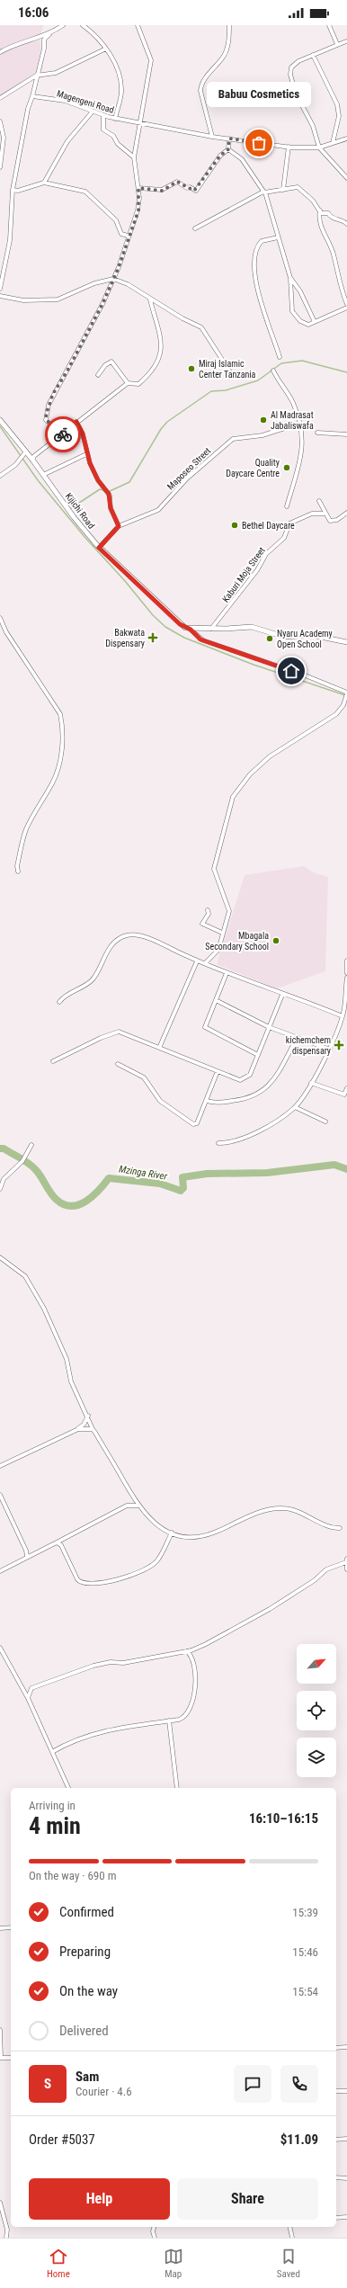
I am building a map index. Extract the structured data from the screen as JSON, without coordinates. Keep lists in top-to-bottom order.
{
  "streets": {
    "street": [
      "Magengeni Road",
      "Maposeo Street",
      "Kijichi Road",
      "Kaburi Moja Street"
    ]
  },
  "crossings": [
    ["Maposeo Street", "Kijichi Road"]
  ],
  "water": ["Mzinga River"],
  "places": {
    "other": [
      "Babuu Cosmetics",
      "Miraj Islamic Center Tanzania",
      "Al Madrasat Jabaliswafa",
      "Quality Daycare Centre",
      "Bethel Daycare",
      "Nyaru Academy Open School",
      "Mbagala Secondary School"
    ],
    "health": ["Bakwata Dispensary", "kichemchem dispensary"]
  },
  "north": "top right",
  "page": {
    "status": "16:06",
    "bubble": "Babuu Cosmetics",
    "heading": ["4 min", "Arriving in", "16:10–16:15"],
    "panel": [
      "Sam",
      "Courier · 4.6",
      "Order #5037",
      "$11.09"
    ],
    "bar": "On the way · 690 m",
    "list": [
      ["Confirmed", "15:39"],
      ["Preparing", "15:46"],
      ["On the way", "15:54"],
      "Delivered"
    ],
    "round": "S",
    "buttons": ["Help", "Share"],
    "tabs": ["Home", "Map", "Saved"]
  }
}
